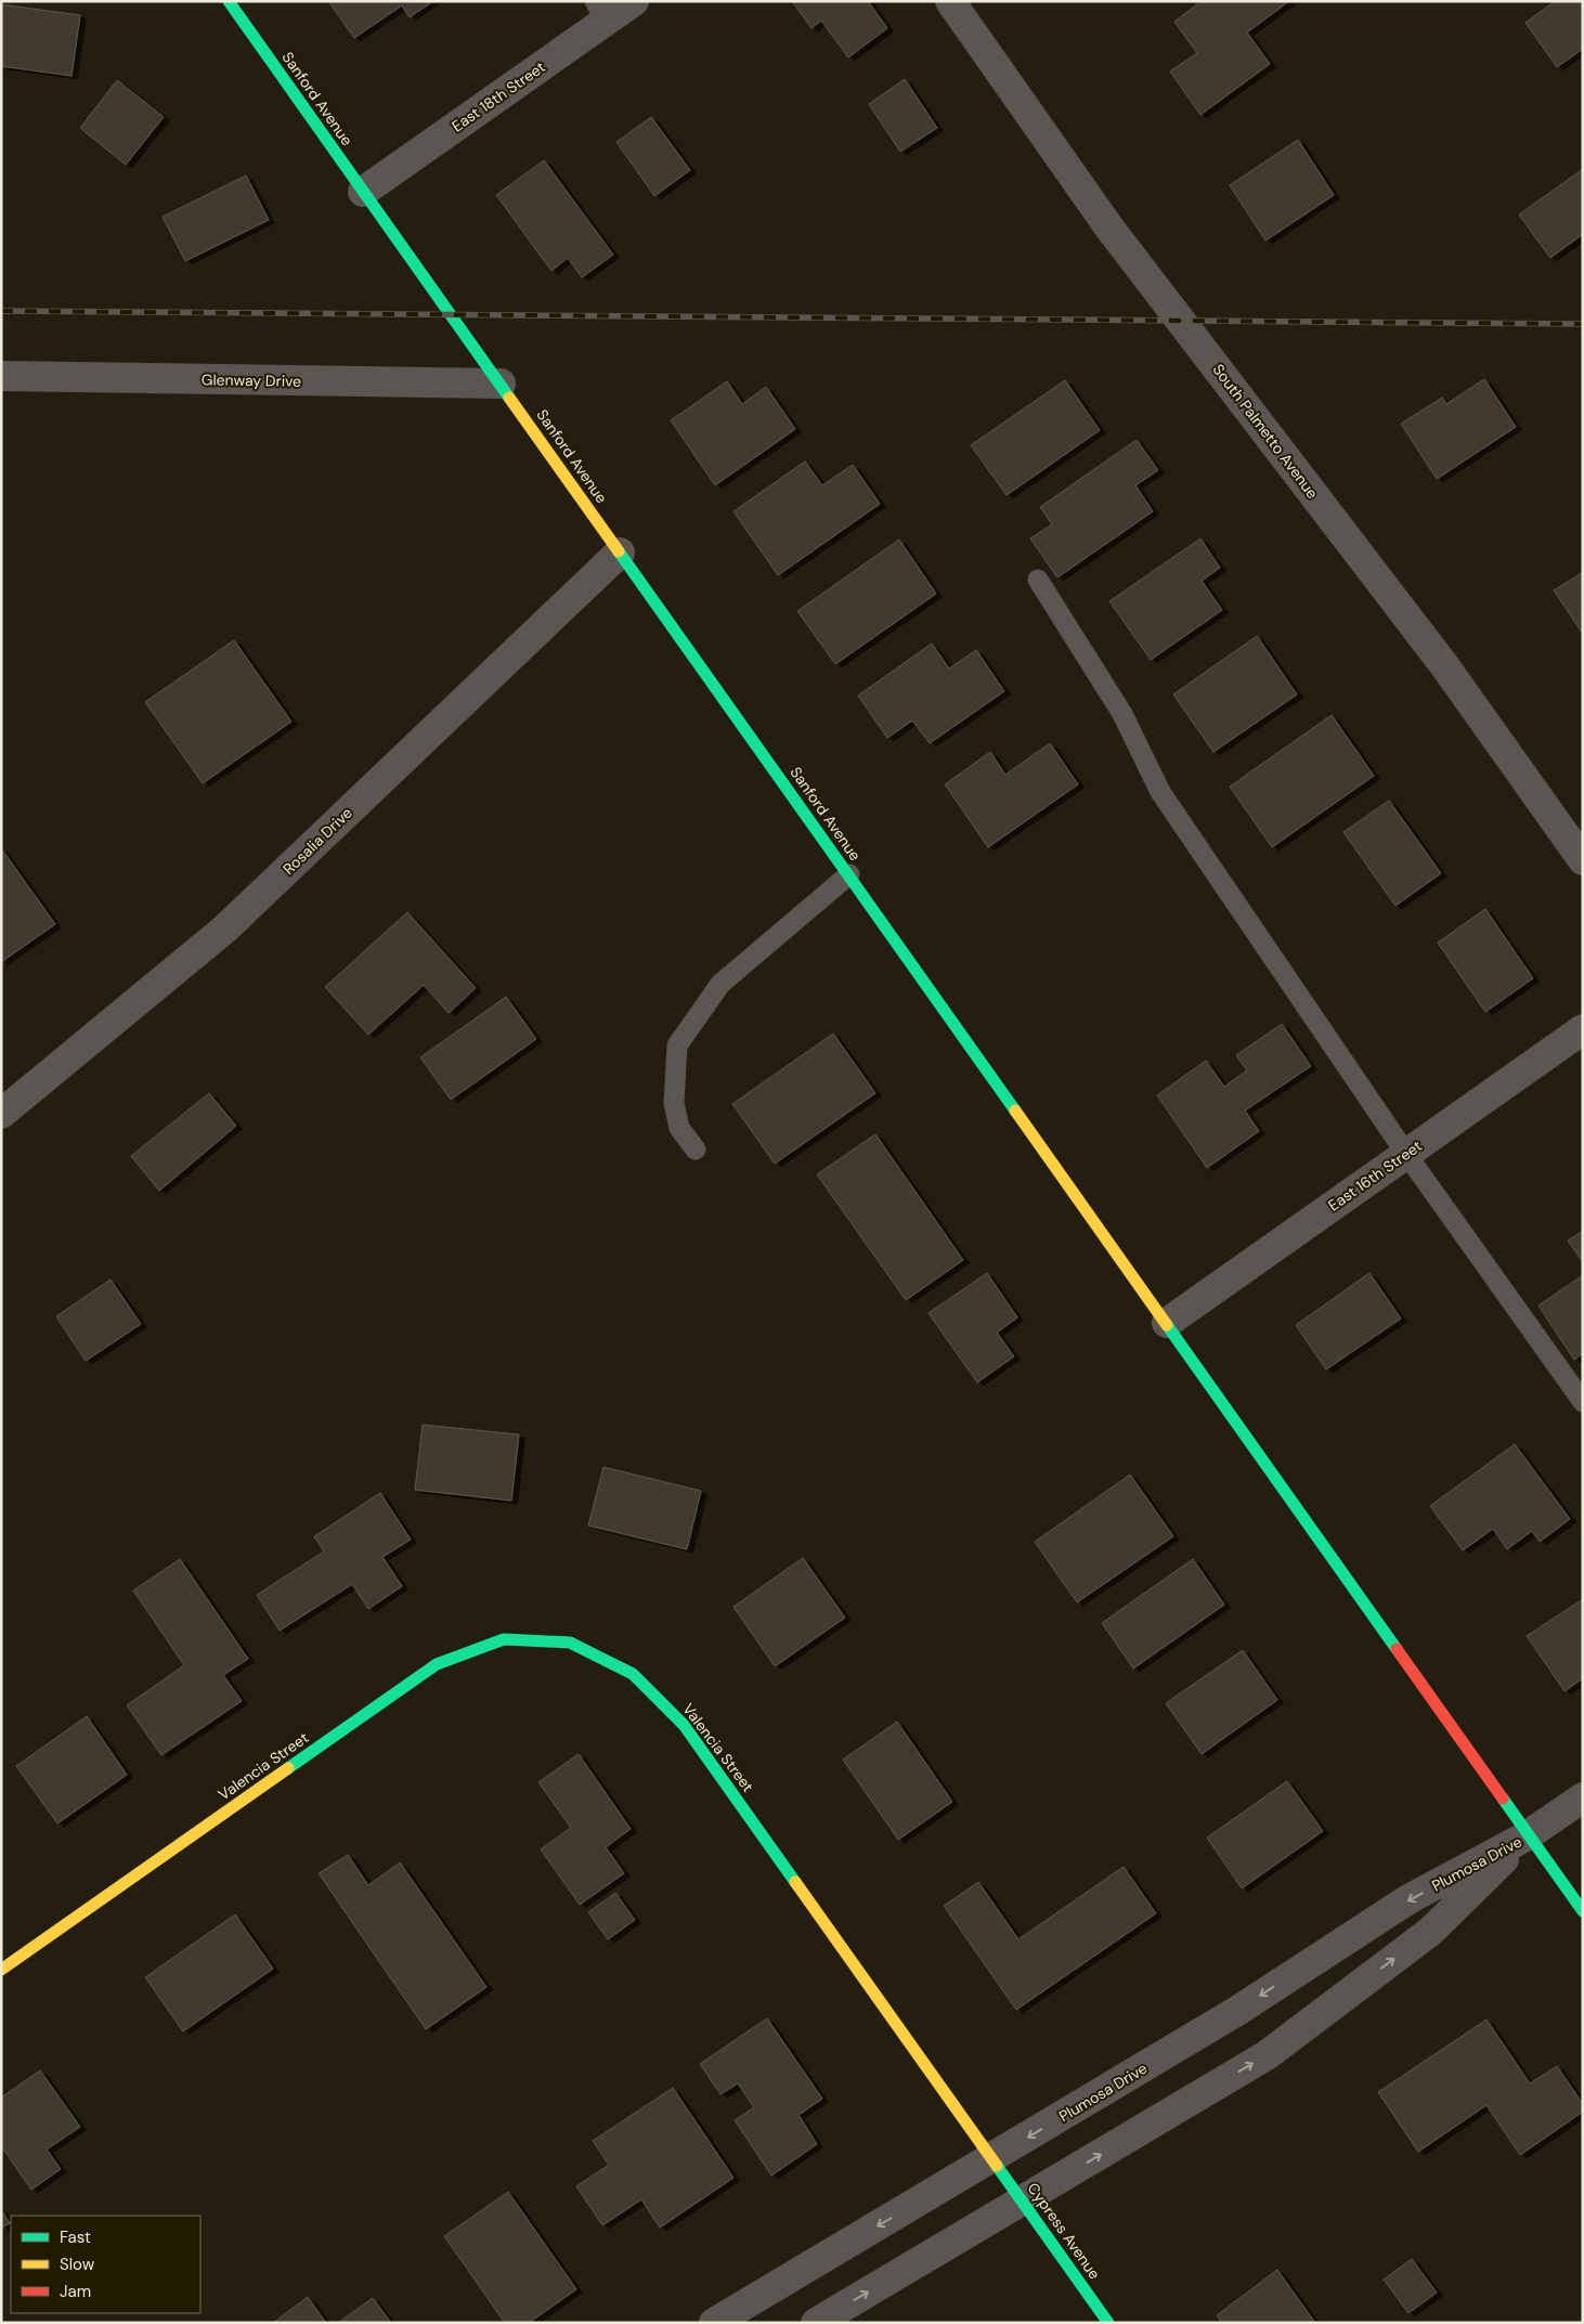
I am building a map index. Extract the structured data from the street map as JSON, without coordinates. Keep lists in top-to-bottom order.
{
  "streets": {
    "main road": ["Sanford Avenue", "Valencia Street", "Cypress Avenue"],
    "street": [
      "East 18th Street",
      "Glenway Drive",
      "South Palmetto Avenue",
      "Rosalia Drive",
      "East 16th Street",
      "Plumosa Drive"
    ]
  },
  "crossings": [
    ["East 18th Street", "Sanford Avenue"],
    ["Sanford Avenue", "Glenway Drive"],
    ["Sanford Avenue", "Rosalia Drive"],
    ["Sanford Avenue", "East 16th Street"],
    ["Sanford Avenue", "Plumosa Drive"],
    ["Valencia Street", "Plumosa Drive"],
    ["Valencia Street", "Cypress Avenue"],
    ["Plumosa Drive", "Cypress Avenue"]
  ],
  "legend": ["Fast", "Slow", "Jam"]
}
